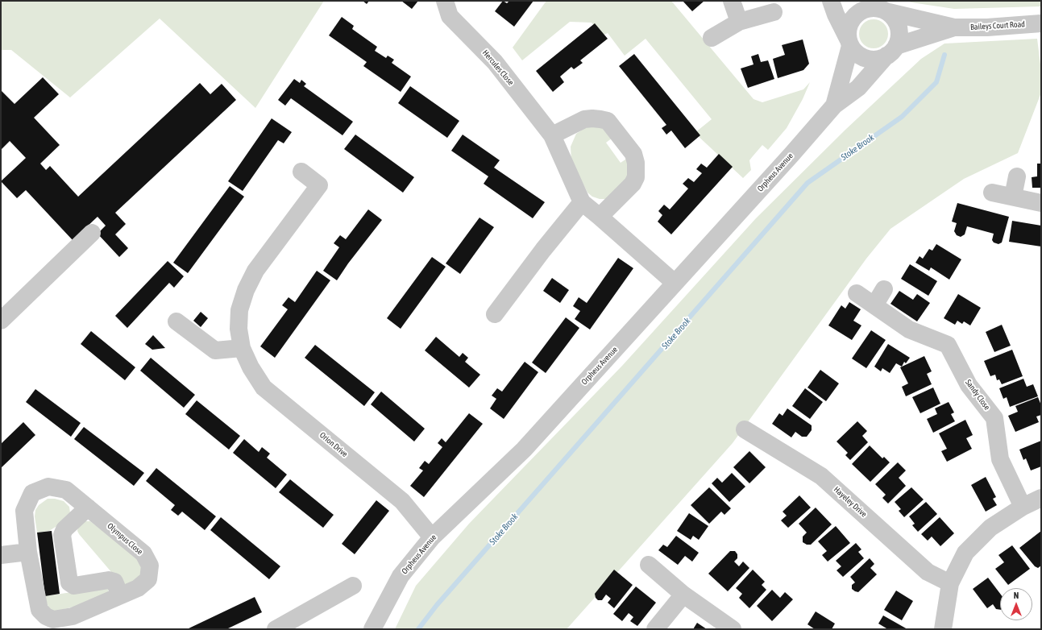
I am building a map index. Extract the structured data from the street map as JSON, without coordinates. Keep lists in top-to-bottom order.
{
  "streets": {
    "street": [
      "Baileys Court Road",
      "Hercules Close",
      "Orpheus Avenue",
      "Sandy Close",
      "Orion Drive",
      "Hayeley Drive",
      "Olympus Close"
    ]
  },
  "crossings": [
    ["Baileys Court Road", "Orpheus Avenue"],
    ["Hercules Close", "Orpheus Avenue"],
    ["Orpheus Avenue", "Orion Drive"]
  ],
  "water": ["Stoke Brook"],
  "north": "top"
}
